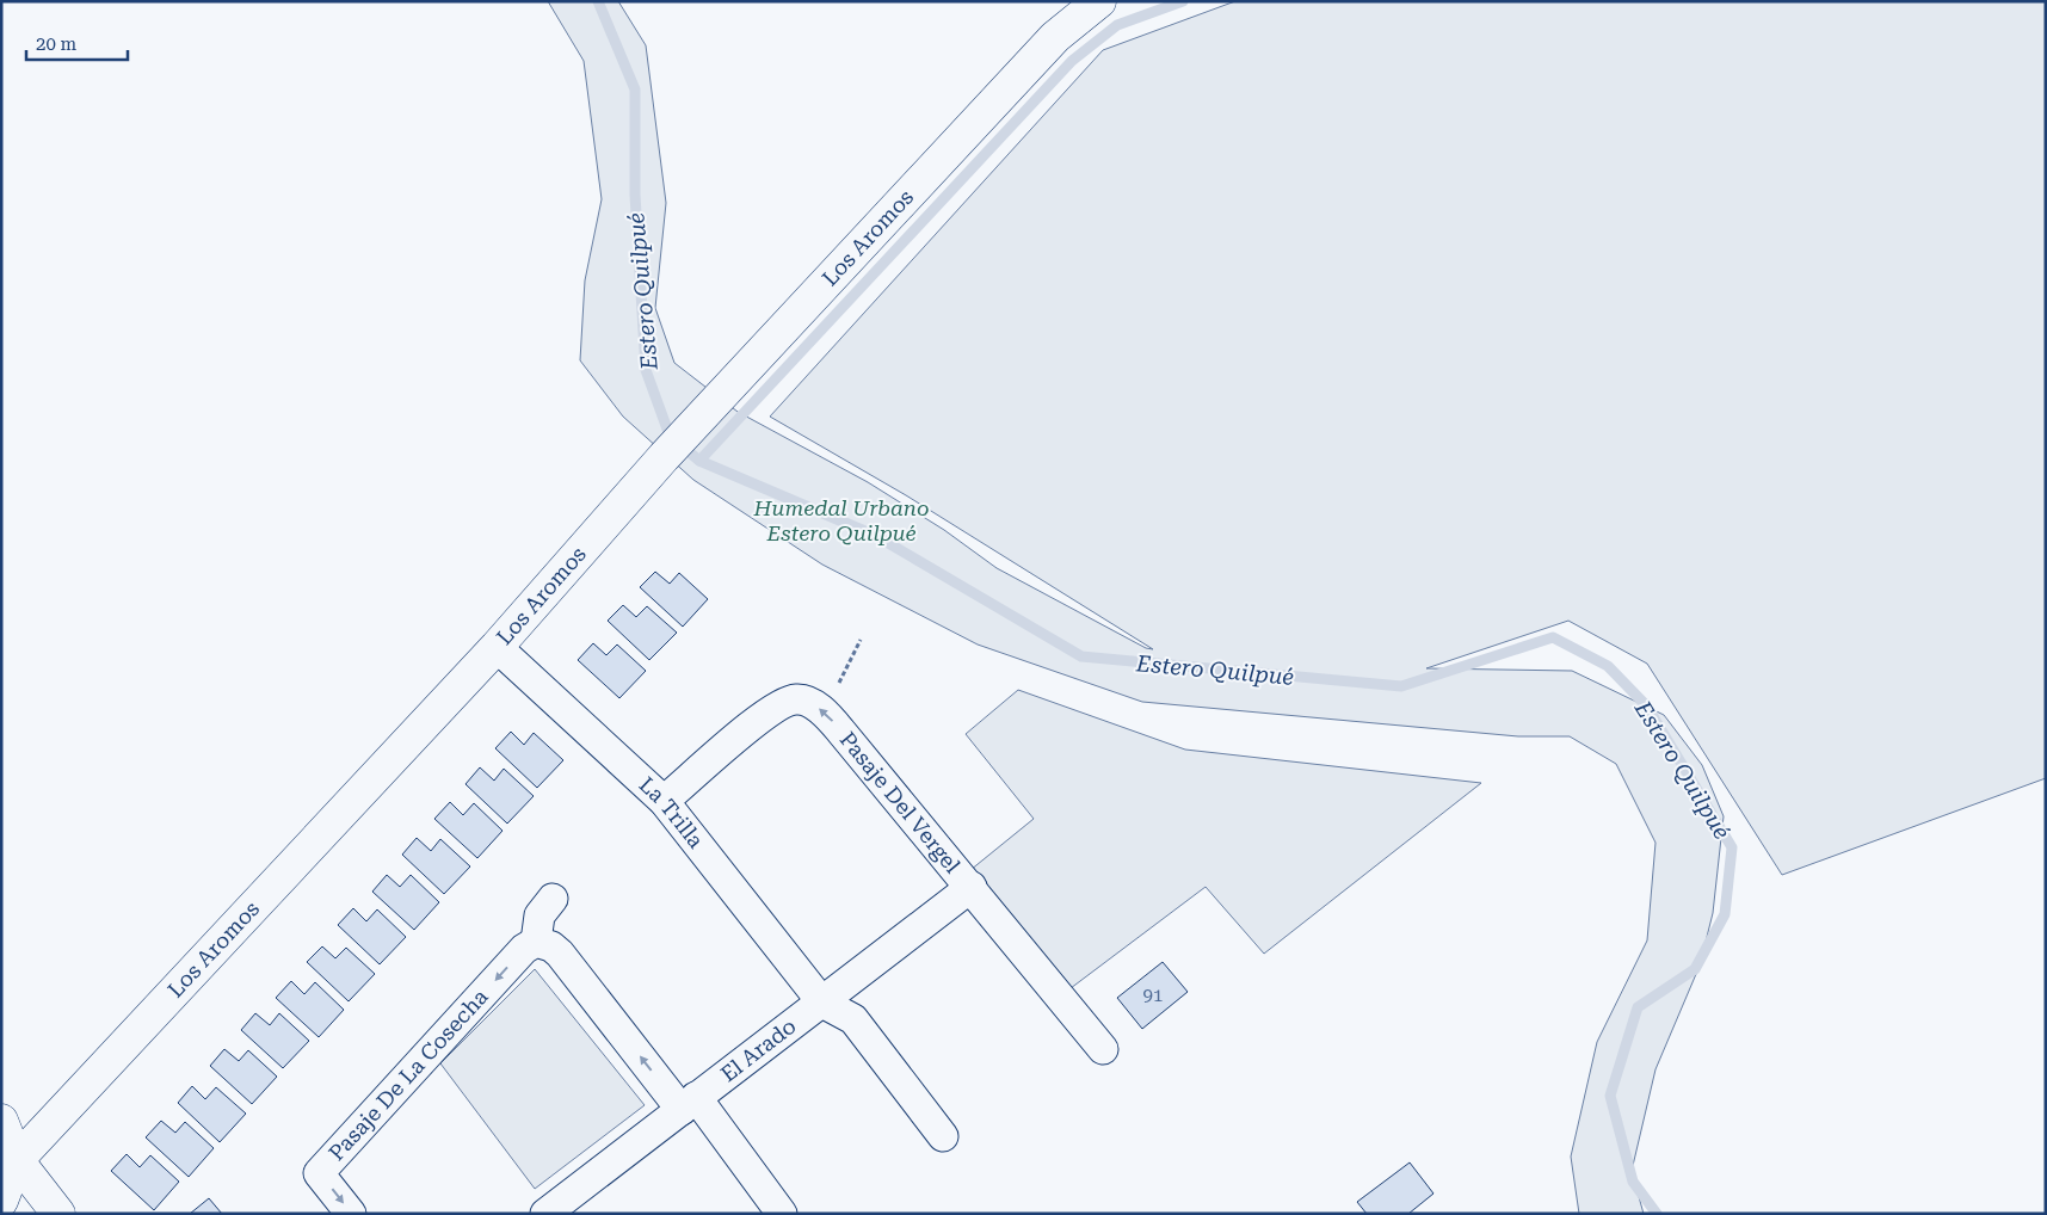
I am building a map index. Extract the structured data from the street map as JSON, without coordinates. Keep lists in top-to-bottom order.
{
  "streets": {
    "street": [
      "Los Aromos",
      "Pasaje Del Vergel",
      "La Trilla",
      "El Arado",
      "Pasaje De La Cosecha"
    ]
  },
  "crossings": [
    ["Los Aromos", "La Trilla"],
    ["Pasaje Del Vergel", "La Trilla"],
    ["Pasaje Del Vergel", "El Arado"],
    ["La Trilla", "El Arado"]
  ],
  "one_way": ["Pasaje Del Vergel", "Pasaje De La Cosecha"],
  "water": ["Estero Quilpué"],
  "parks": ["Humedal Urbano Estero Quilpué"],
  "house_numbers": ["91"],
  "scale_bar": "20 m"
}
